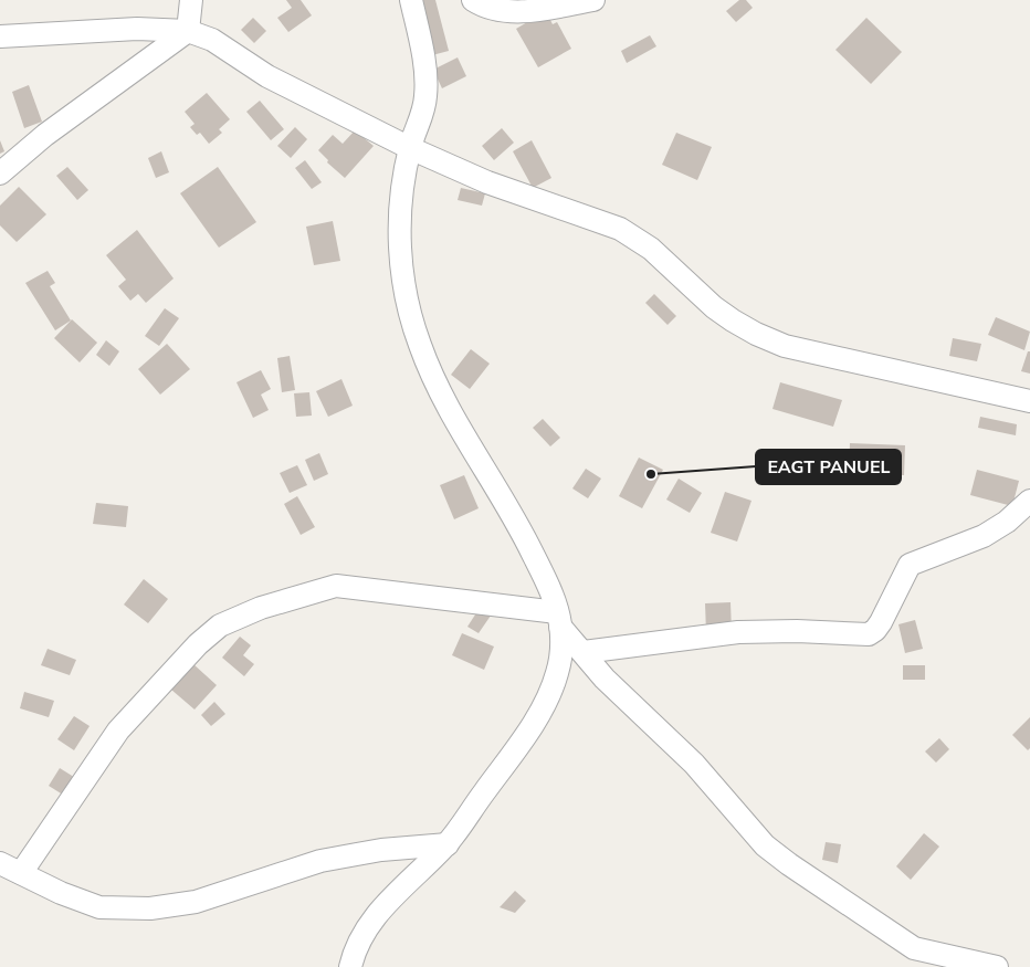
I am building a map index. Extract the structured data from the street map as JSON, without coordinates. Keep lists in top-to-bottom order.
{
  "places": ["EAGT PANUEL"]
}
